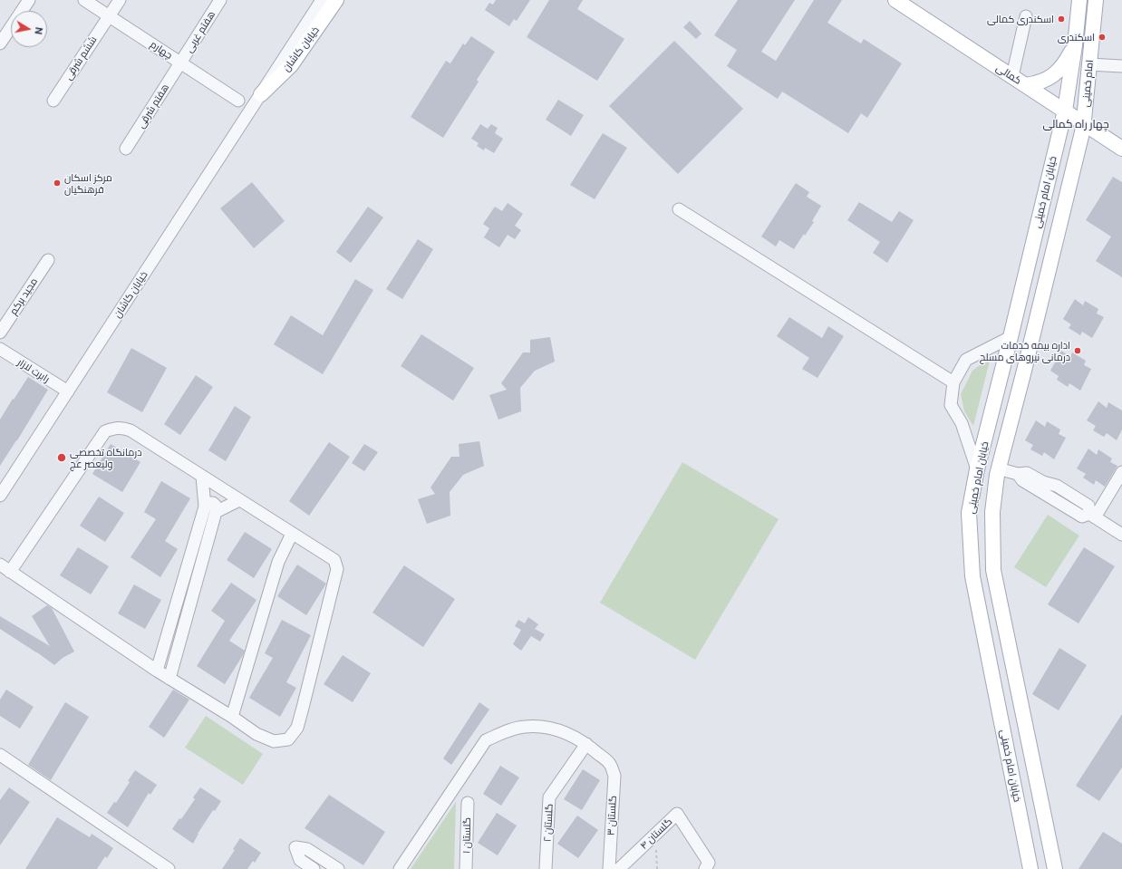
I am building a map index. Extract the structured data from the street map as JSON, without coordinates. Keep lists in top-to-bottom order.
{
  "streets": {
    "main road": [
      "خیابان کاشان",
      "کمالی",
      "امام خمینی",
      "خیابان امام خمینی"
    ],
    "street": [
      "هفتم غربی",
      "چهارم",
      "ششم شرقی",
      "هفتم شرقی",
      "مجید برکم",
      "رابرت لازار",
      "گلستان ۳",
      "گلستان ۲",
      "گلستان ۴",
      "گلستان ۱"
    ]
  },
  "crossings": [
    ["هفتم غربی", "چهارم"],
    ["هفتم غربی", "هفتم شرقی"],
    ["خیابان کاشان", "رابرت لازار"],
    ["چهارم", "ششم شرقی"],
    ["چهارم", "هفتم شرقی"],
    ["کمالی", "امام خمینی"],
    ["کمالی", "خیابان امام خمینی"],
    ["امام خمینی", "خیابان امام خمینی"],
    ["گلستان ۳", "گلستان ۲"]
  ],
  "districts": ["چهار راه کمالی"],
  "places": [
    "اسکندری کمالی",
    "اسکندری",
    "مرکز اسکان فرهنگیان",
    "اداره بیمه خدمات درمانی نیروهای مسلح",
    "درمانگاه تخصصی ولیعصر عج"
  ],
  "north": "right"
}
